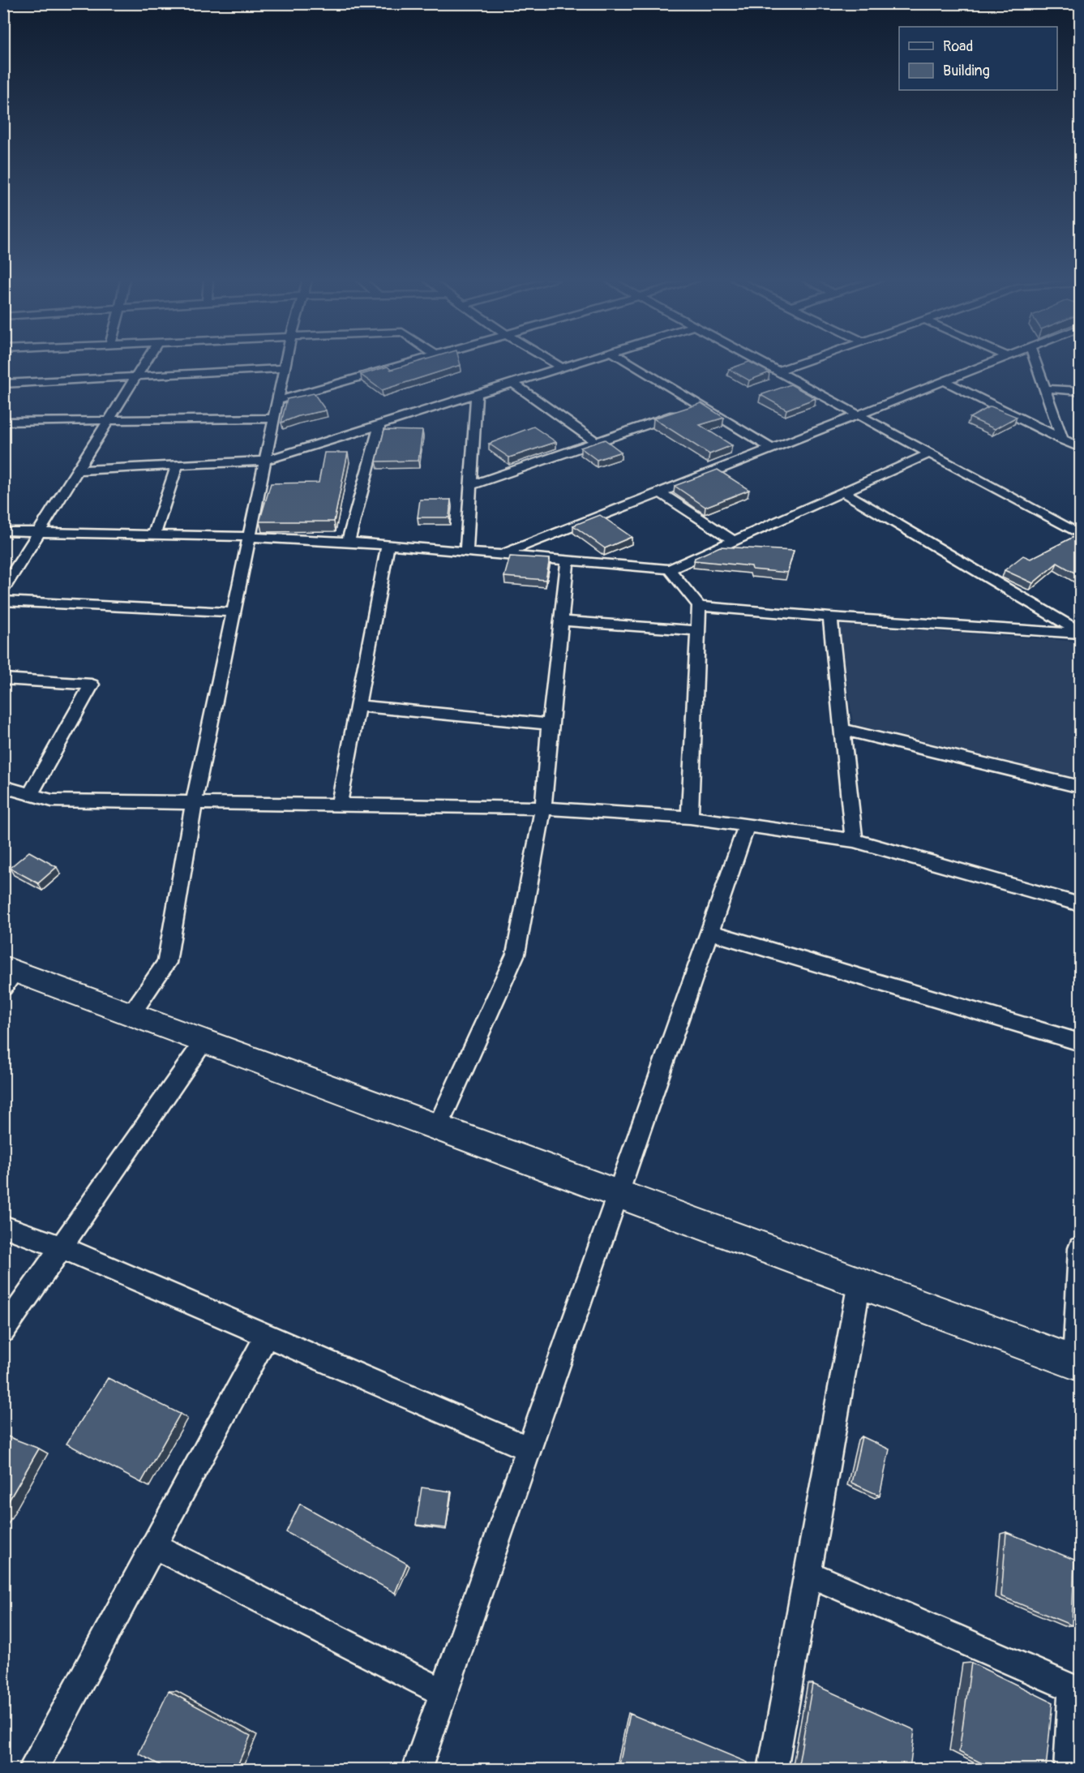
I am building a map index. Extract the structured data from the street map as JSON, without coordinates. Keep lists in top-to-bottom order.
{
  "legend": ["Road", "Building"]
}
